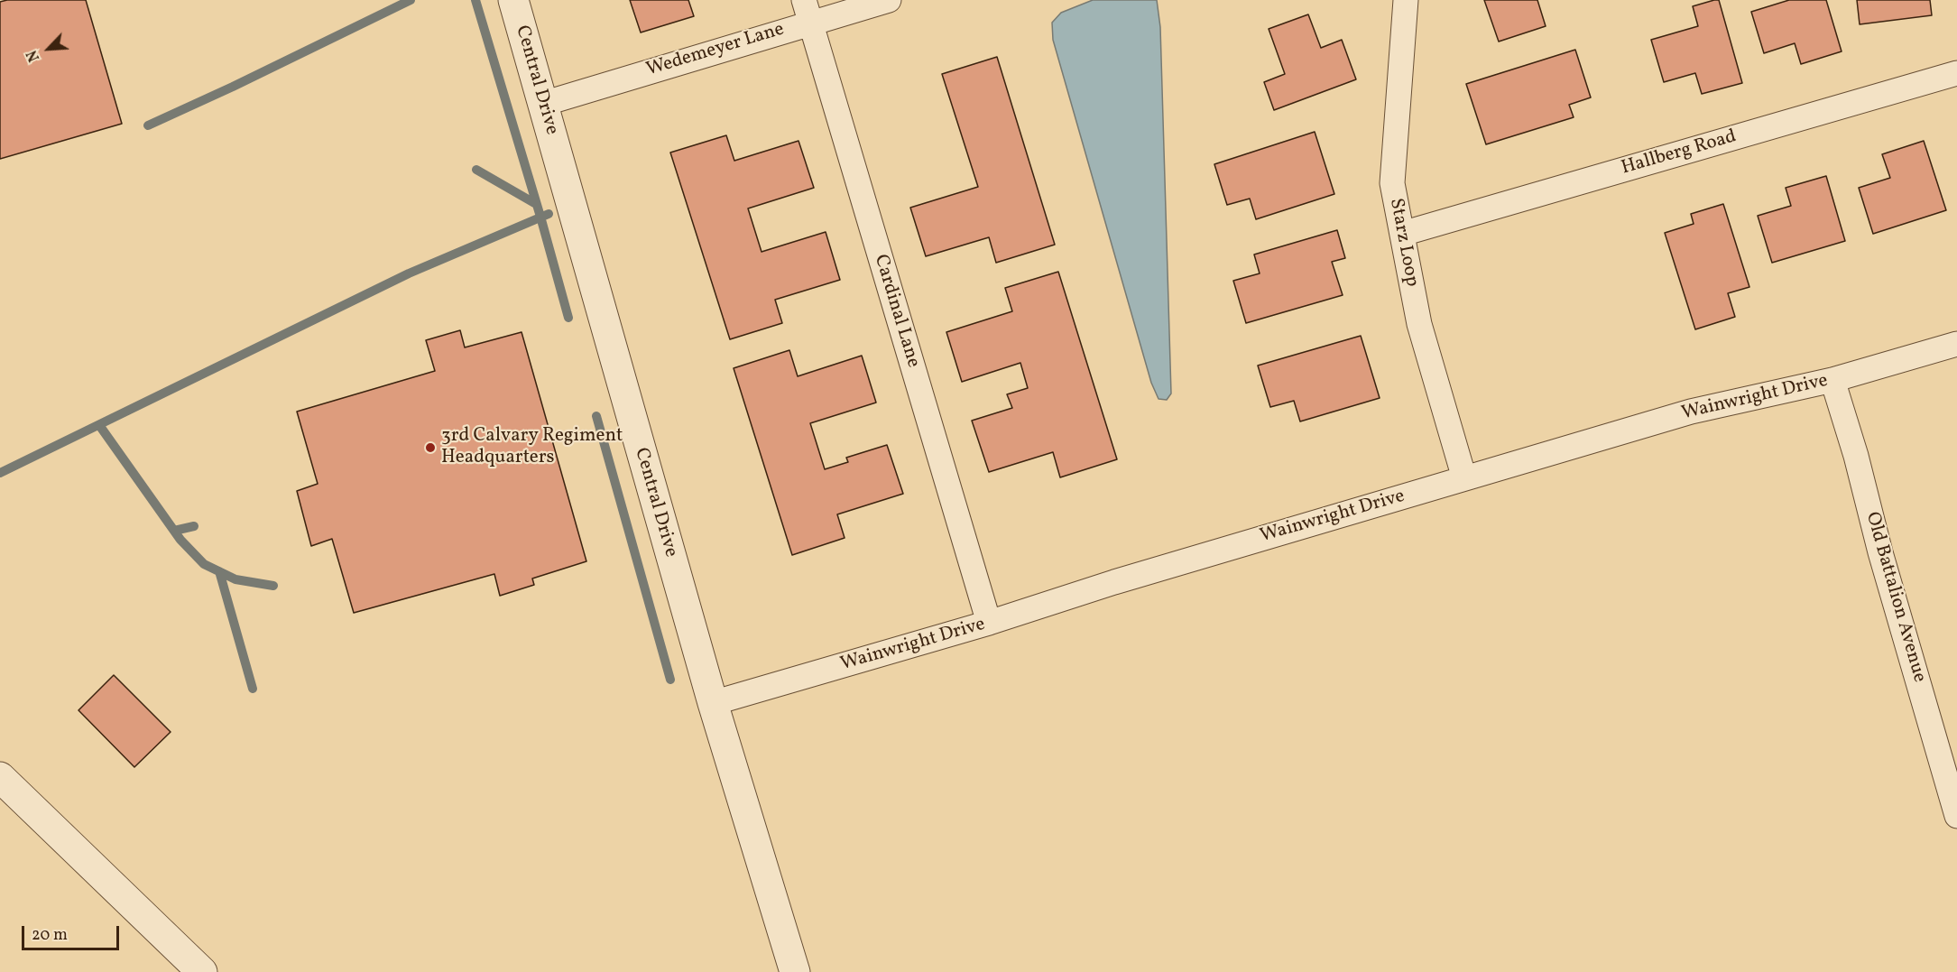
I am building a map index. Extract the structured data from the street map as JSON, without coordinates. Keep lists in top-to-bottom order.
{
  "streets": {
    "street": [
      "Wedemeyer Lane",
      "Central Drive",
      "Hallberg Road",
      "Starz Loop",
      "Cardinal Lane",
      "Wainwright Drive",
      "Old Battalion Avenue"
    ]
  },
  "crossings": [
    ["Wedemeyer Lane", "Central Drive"],
    ["Wedemeyer Lane", "Cardinal Lane"],
    ["Central Drive", "Wainwright Drive"],
    ["Hallberg Road", "Starz Loop"],
    ["Starz Loop", "Wainwright Drive"],
    ["Cardinal Lane", "Wainwright Drive"],
    ["Wainwright Drive", "Old Battalion Avenue"]
  ],
  "places": ["3rd Calvary Regiment Headquarters"],
  "scale_bar": "20 m",
  "north": "bottom left"
}
